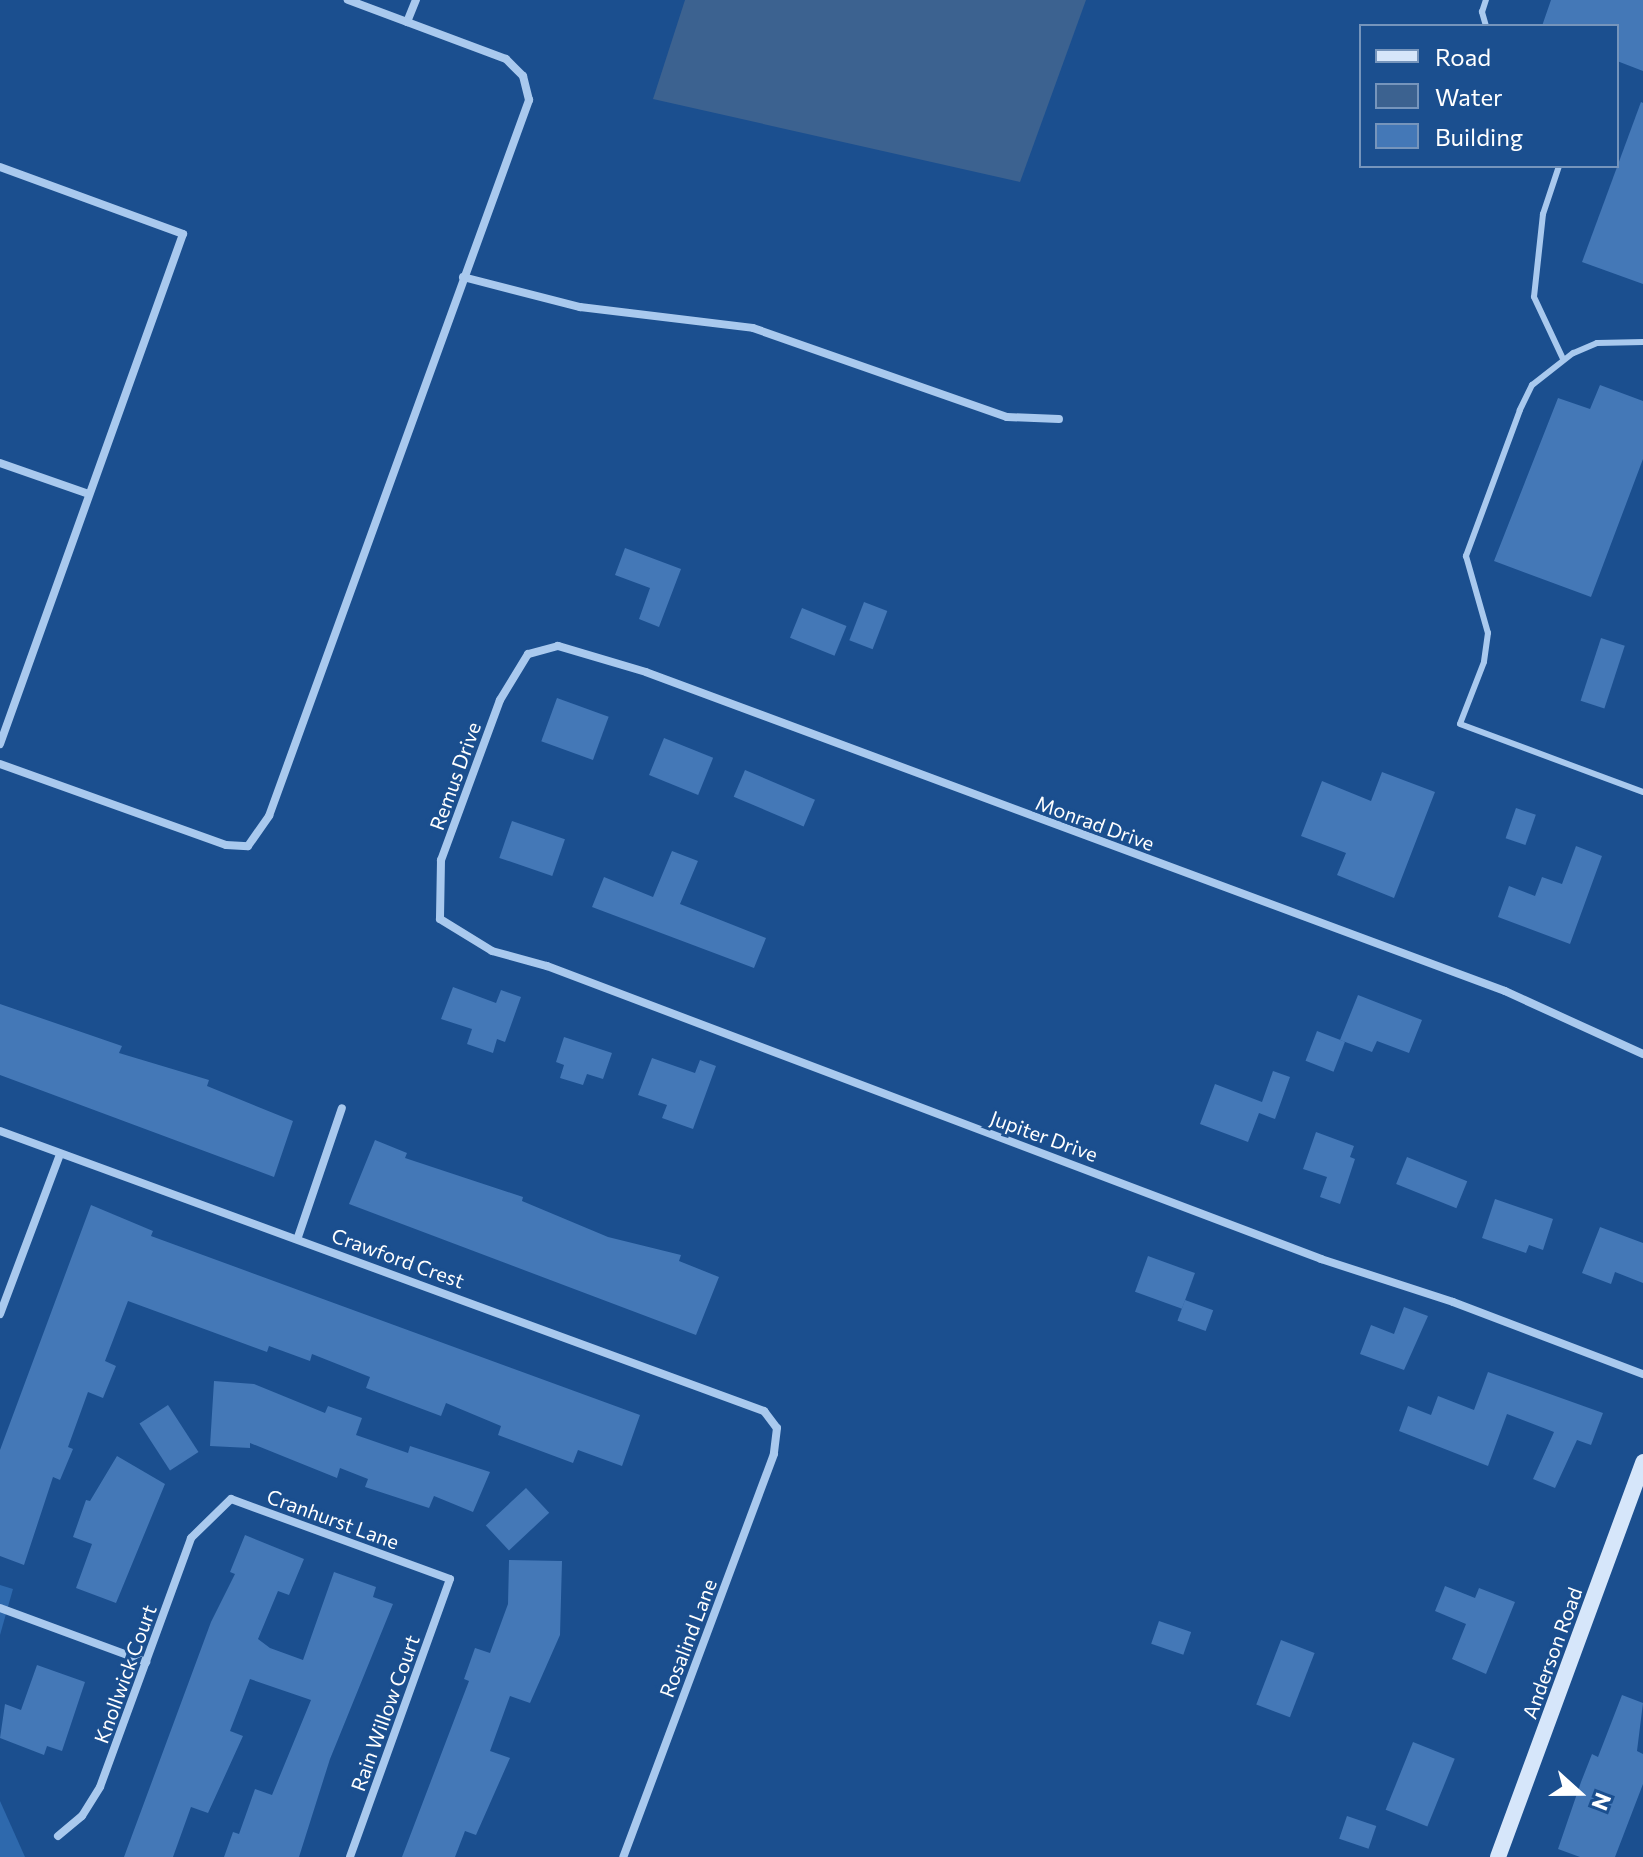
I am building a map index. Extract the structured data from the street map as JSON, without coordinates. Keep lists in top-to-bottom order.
{
  "streets": {
    "street": [
      "Remus Drive",
      "Monrad Drive",
      "Jupiter Drive",
      "Crawford Crest",
      "Cranhurst Lane",
      "Rosalind Lane",
      "Anderson Road",
      "Knollwick Court",
      "Rain Willow Court"
    ]
  },
  "crossings": [
    ["Remus Drive", "Monrad Drive"],
    ["Remus Drive", "Jupiter Drive"],
    ["Crawford Crest", "Rosalind Lane"],
    ["Cranhurst Lane", "Knollwick Court"],
    ["Cranhurst Lane", "Rain Willow Court"]
  ],
  "legend": ["Road", "Water", "Building"],
  "north": "right"
}
